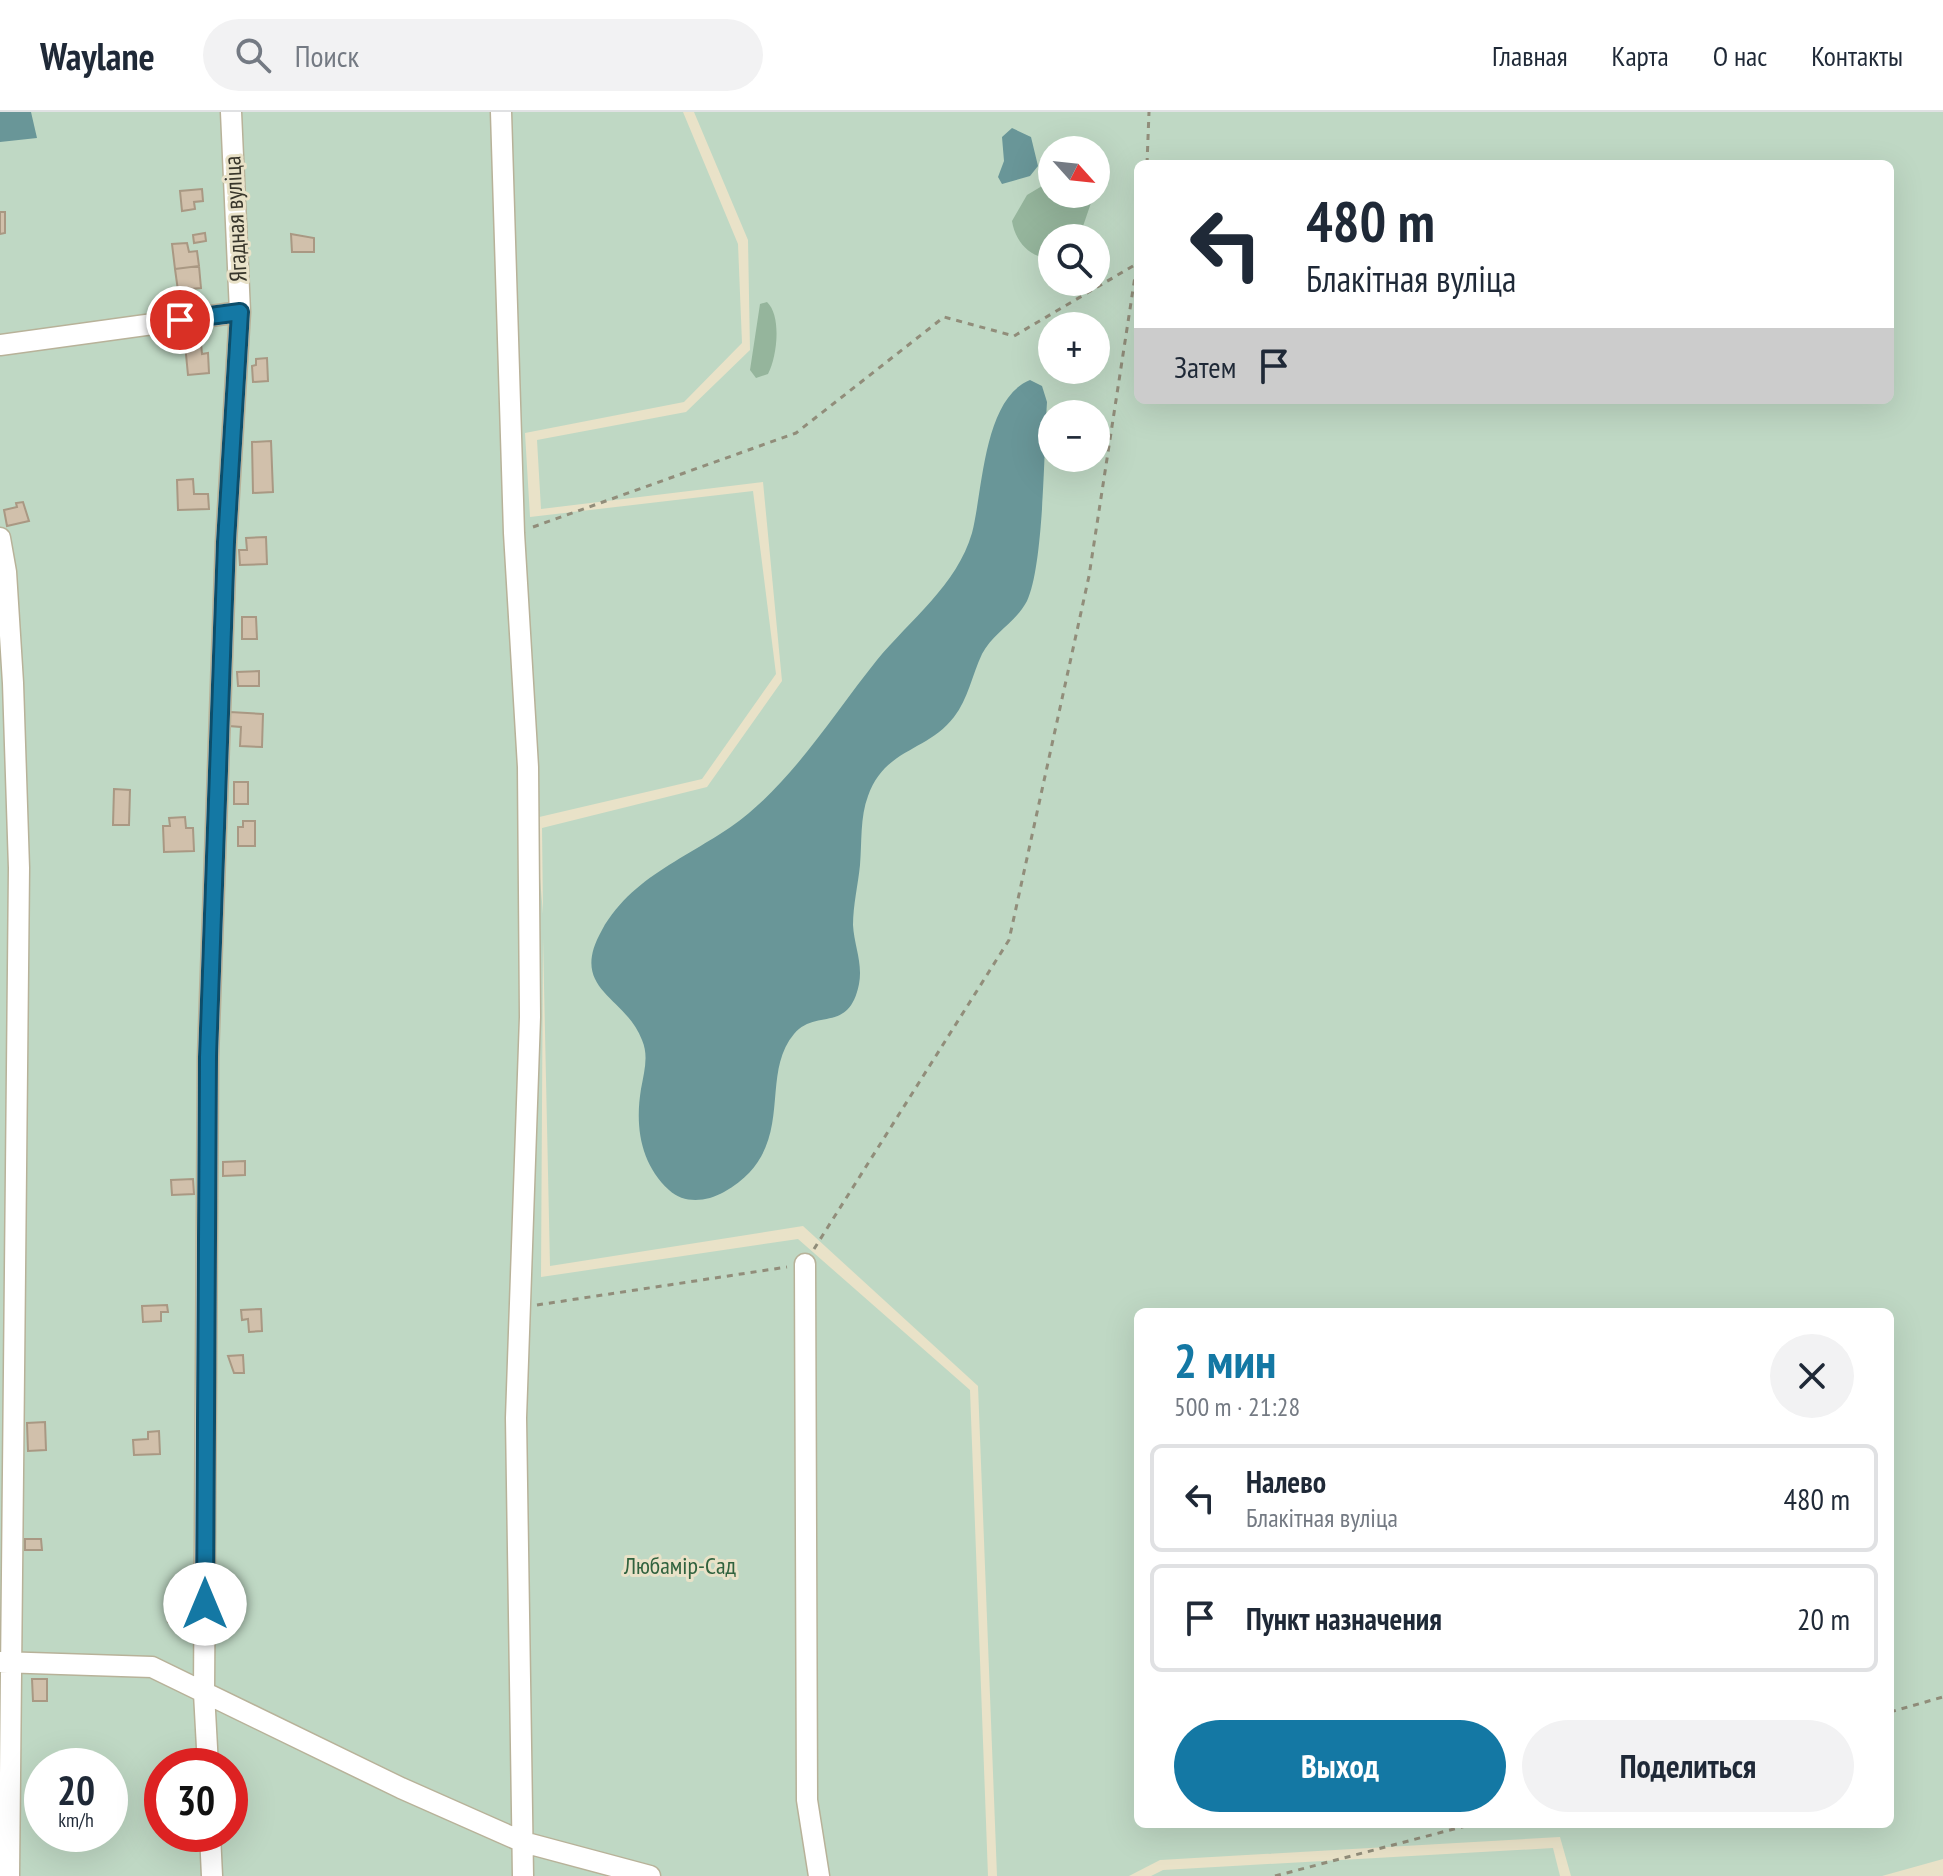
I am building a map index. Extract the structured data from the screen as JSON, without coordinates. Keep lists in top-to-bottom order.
{
  "streets": {
    "street": ["Ягадная вуліца"]
  },
  "parks": ["Любамір-Сад"],
  "north": "bottom right",
  "page": {
    "header": "Waylane",
    "search": "Поиск",
    "nav": [
      "Главная",
      "Карта",
      "О нас",
      "Контакты"
    ],
    "map_buttons": ["+", "−"],
    "turn": ["480 m", "Блакітная вуліца"],
    "then": "Затем",
    "heading": ["2 мин", "500 m · 21:28"],
    "list": [
      {
        "name": "Налево",
        "note": "Блакітная вуліца",
        "value": "480 m"
      },
      {
        "name": "Пункт назначения",
        "value": "20 m"
      }
    ],
    "buttons": ["Выход", "Поделиться"],
    "speed": "20 km/h",
    "limit": "30"
  }
}
